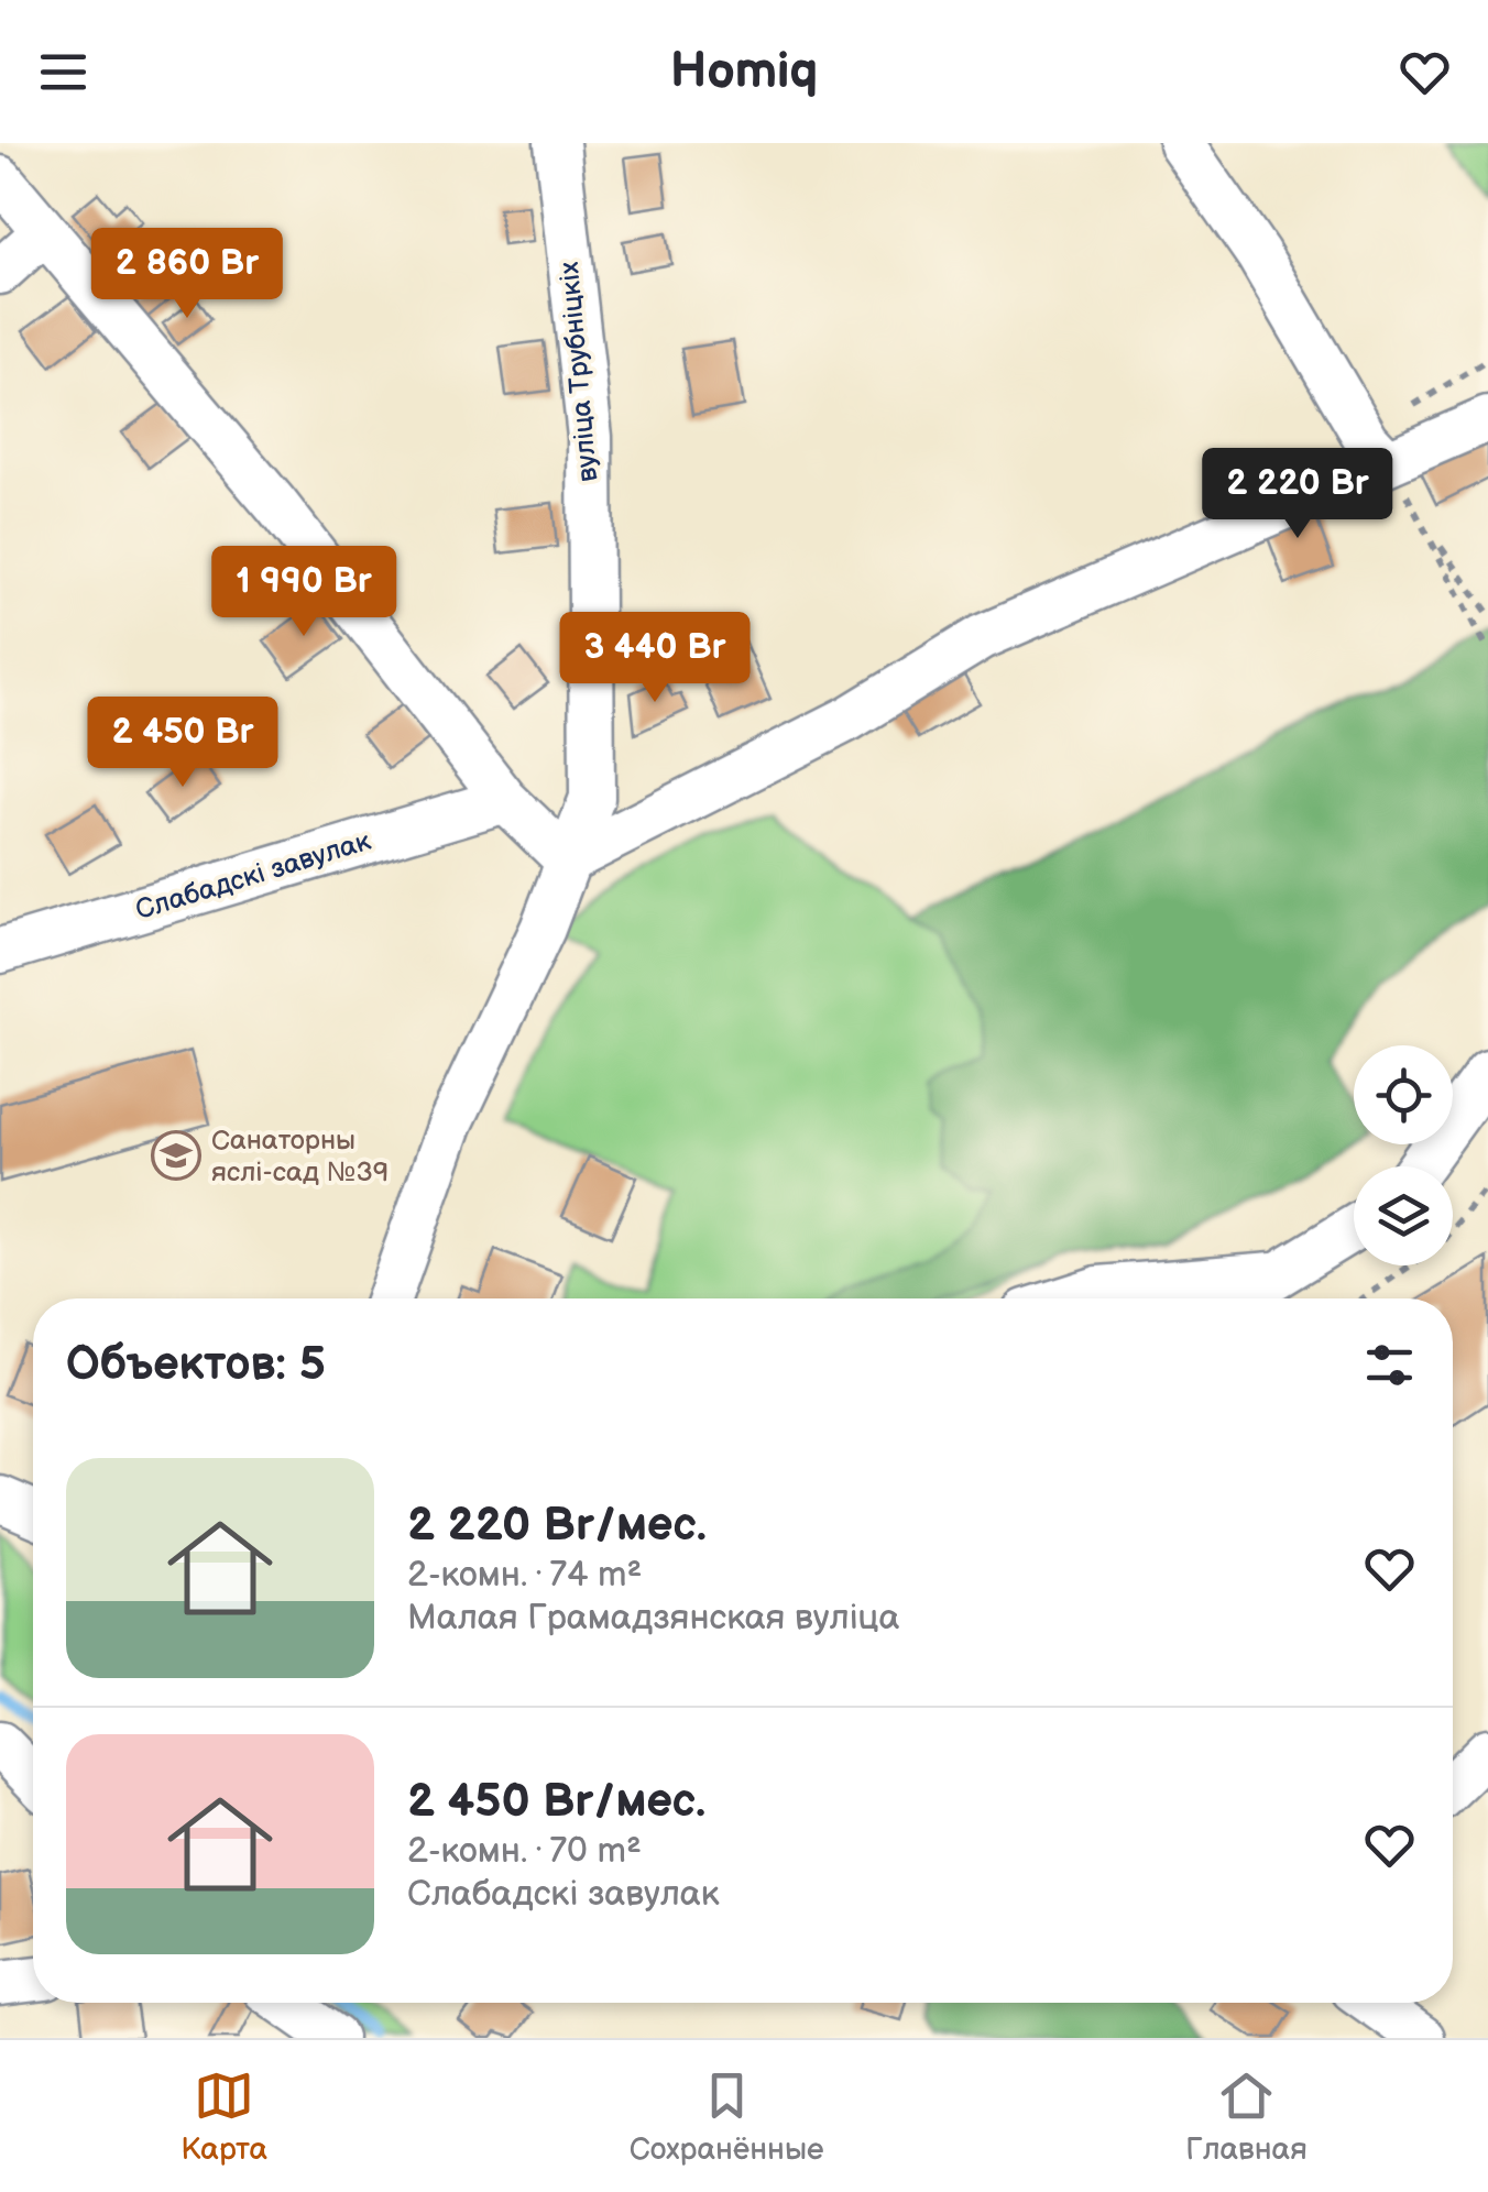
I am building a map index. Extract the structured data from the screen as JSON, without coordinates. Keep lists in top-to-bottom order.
{
  "streets": {
    "street": ["вуліца Трубніцкіх", "Слабадскі завулак"]
  },
  "places": {
    "school or university": ["Санаторны яслі-сад №39"]
  },
  "page": {
    "header": "Homiq",
    "price": [
      "2 860 Br",
      "2 220 Br",
      "1 990 Br",
      "3 440 Br",
      "2 450 Br"
    ],
    "heading": "Объектов: 5",
    "list": [
      {
        "name": "2 220 Br/мес.",
        "note": "2-комн. · 74 m² · Малая Грамадзянская вуліца"
      },
      {
        "name": "2 450 Br/мес.",
        "note": "2-комн. · 70 m² · Слабадскі завулак"
      }
    ],
    "tabs": ["Карта", "Сохранённые", "Главная"]
  }
}
